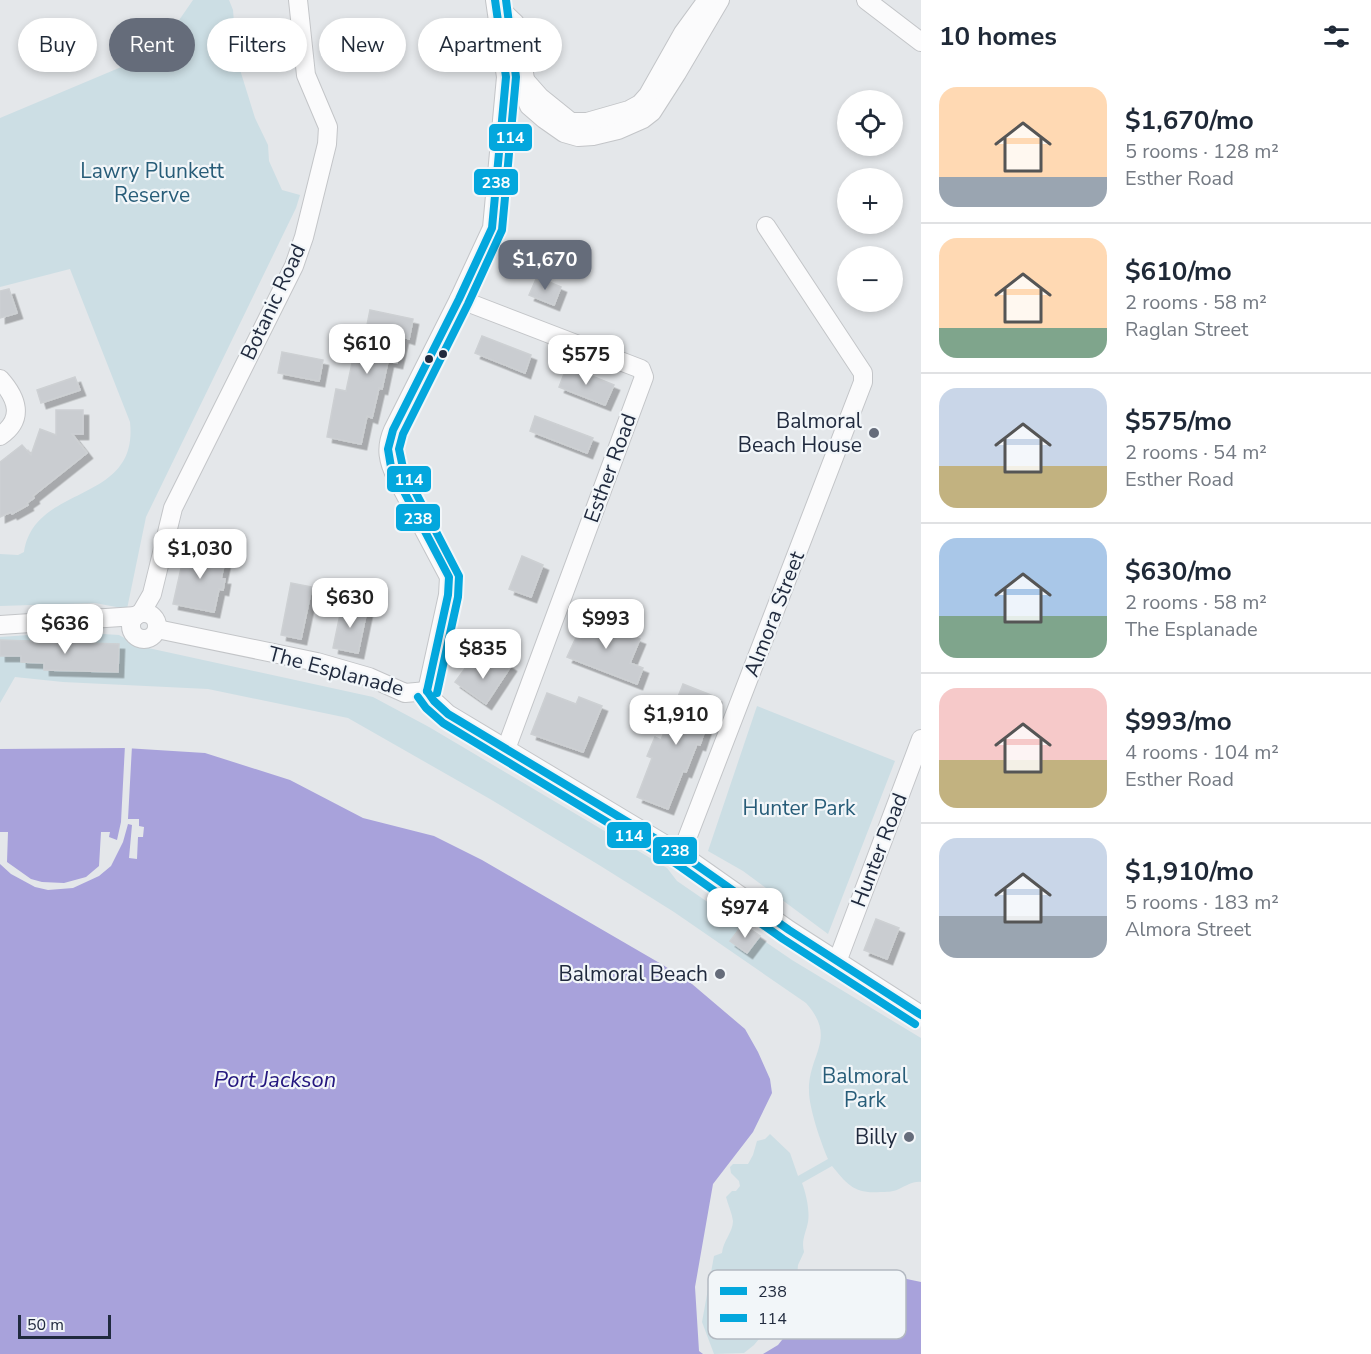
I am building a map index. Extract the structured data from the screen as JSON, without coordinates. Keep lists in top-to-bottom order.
{
  "streets": {
    "street": [
      "Botanic Road",
      "Esther Road",
      "Almora Street",
      "The Esplanade",
      "Hunter Road"
    ]
  },
  "crossings": [
    ["Botanic Road", "The Esplanade"],
    ["Esther Road", "The Esplanade"],
    ["Almora Street", "The Esplanade"],
    ["The Esplanade", "Hunter Road"]
  ],
  "water": ["Port Jackson"],
  "parks": ["Lawry Plunkett Reserve", "Hunter Park", "Balmoral Park"],
  "places": ["Balmoral Beach House", "Balmoral Beach", "Billy"],
  "lines": ["transit line 238", "transit line 114"],
  "legend": ["238", "114"],
  "scale_bar": "50 m",
  "page": {
    "heading": "10 homes",
    "chip": [
      "Buy",
      "Rent",
      "Filters",
      "New",
      "Apartment"
    ],
    "list": [
      {
        "name": "$1,670/mo",
        "note": "5 rooms · 128 m² · Esther Road"
      },
      {
        "name": "$610/mo",
        "note": "2 rooms · 58 m² · Raglan Street"
      },
      {
        "name": "$575/mo",
        "note": "2 rooms · 54 m² · Esther Road"
      },
      {
        "name": "$630/mo",
        "note": "2 rooms · 58 m² · The Esplanade"
      },
      {
        "name": "$993/mo",
        "note": "4 rooms · 104 m² · Esther Road"
      },
      {
        "name": "$1,910/mo",
        "note": "5 rooms · 183 m² · Almora Street"
      }
    ],
    "map_buttons": ["+", "−"],
    "price": [
      "$1,670",
      "$610",
      "$575",
      "$1,030",
      "$630",
      "$993",
      "$636",
      "$835",
      "$1,910",
      "$974"
    ],
    "scale": "50 m"
  }
}
